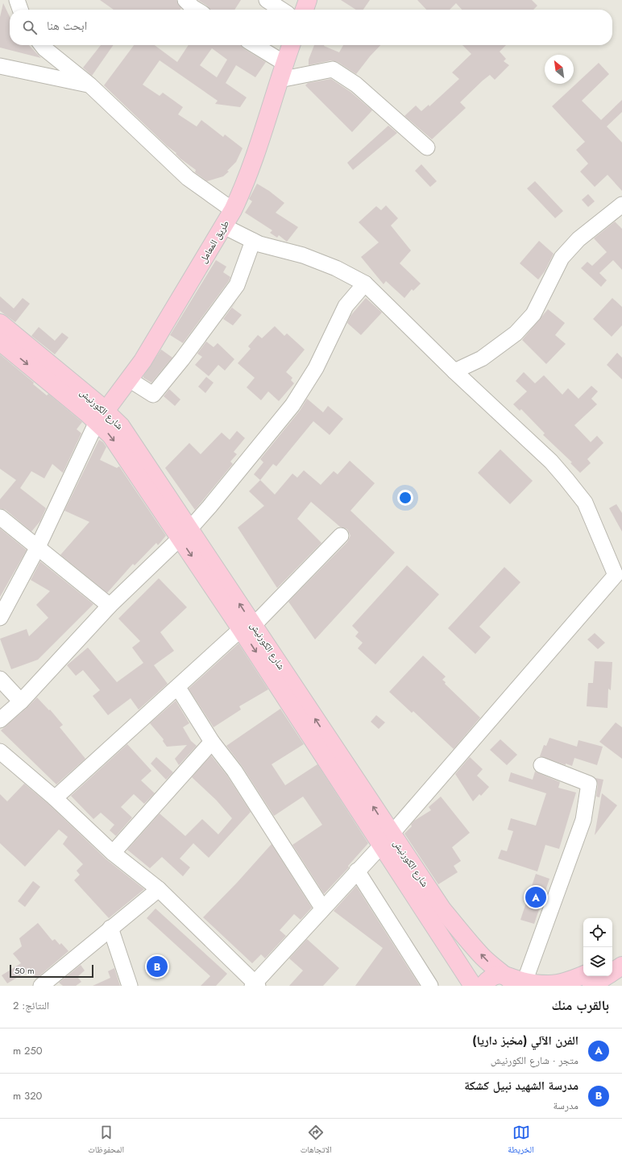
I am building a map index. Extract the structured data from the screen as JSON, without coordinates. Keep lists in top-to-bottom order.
{
  "streets": {
    "main road": ["طريق المعامل", "شارع الكورنيش"]
  },
  "crossings": [
    ["طريق المعامل", "شارع الكورنيش"]
  ],
  "scale_bar": "50 m",
  "north": "top left",
  "page": {
    "search": "ابحث هنا",
    "pins": ["A", "B"],
    "scale": "50 m",
    "heading": ["بالقرب منك", "النتائج: 2"],
    "list": [
      {
        "mark": "A",
        "name": "الفرن الآلي (مخبز داريا)",
        "note": "متجر · شارع الكورنيش",
        "value": "250 m"
      },
      {
        "mark": "B",
        "name": "مدرسة الشهيد نبيل كشكة",
        "note": "مدرسة",
        "value": "320 m"
      }
    ],
    "nav": ["الخريطة", "الاتجاهات", "المحفوظات"]
  }
}
